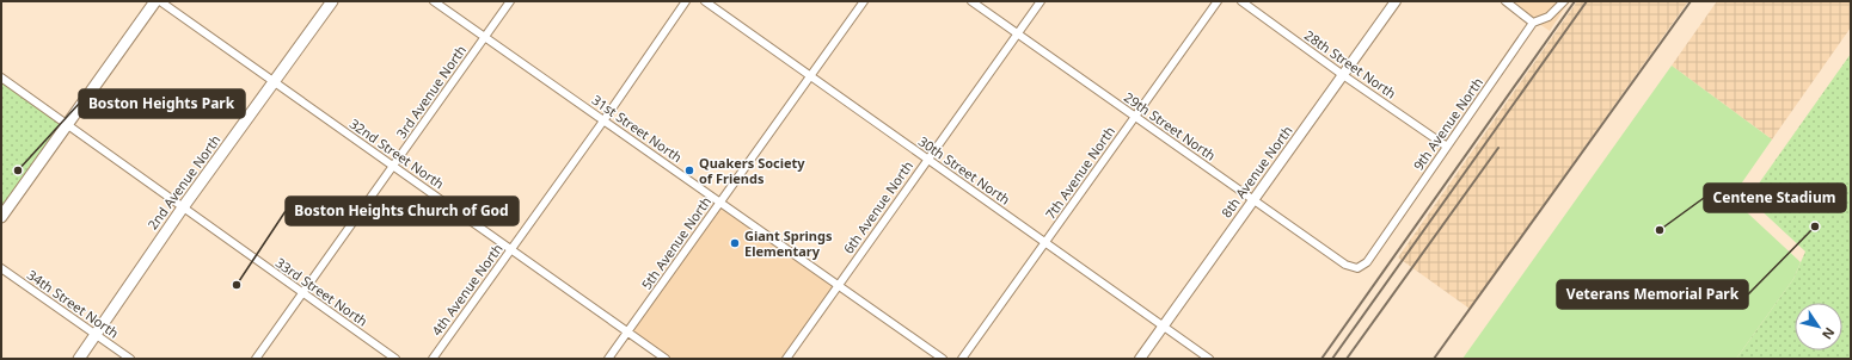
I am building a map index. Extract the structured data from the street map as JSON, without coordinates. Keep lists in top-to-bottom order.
{
  "streets": {
    "main road": ["2nd Avenue North"],
    "street": [
      "28th Street North",
      "3rd Avenue North",
      "9th Avenue North",
      "29th Street North",
      "31st Street North",
      "32nd Street North",
      "30th Street North",
      "8th Avenue North",
      "7th Avenue North",
      "6th Avenue North",
      "5th Avenue North",
      "4th Avenue North",
      "33rd Street North",
      "34th Street North"
    ]
  },
  "crossings": [
    ["28th Street North", "9th Avenue North"],
    ["28th Street North", "8th Avenue North"],
    ["3rd Avenue North", "31st Street North"],
    ["3rd Avenue North", "32nd Street North"],
    ["3rd Avenue North", "33rd Street North"],
    ["9th Avenue North", "29th Street North"],
    ["29th Street North", "8th Avenue North"],
    ["29th Street North", "7th Avenue North"],
    ["29th Street North", "6th Avenue North"],
    ["31st Street North", "6th Avenue North"],
    ["31st Street North", "5th Avenue North"],
    ["31st Street North", "4th Avenue North"],
    ["32nd Street North", "2nd Avenue North"],
    ["32nd Street North", "5th Avenue North"],
    ["32nd Street North", "4th Avenue North"],
    ["30th Street North", "8th Avenue North"],
    ["30th Street North", "7th Avenue North"],
    ["30th Street North", "6th Avenue North"],
    ["30th Street North", "5th Avenue North"],
    ["2nd Avenue North", "33rd Street North"],
    ["2nd Avenue North", "34th Street North"]
  ],
  "places": [
    "Boston Heights Park",
    "Quakers Society of Friends",
    "Veterans Memorial Park",
    "Centene Stadium",
    "Giant Springs Elementary",
    "Boston Heights Church of God"
  ],
  "north": "bottom right"
}
